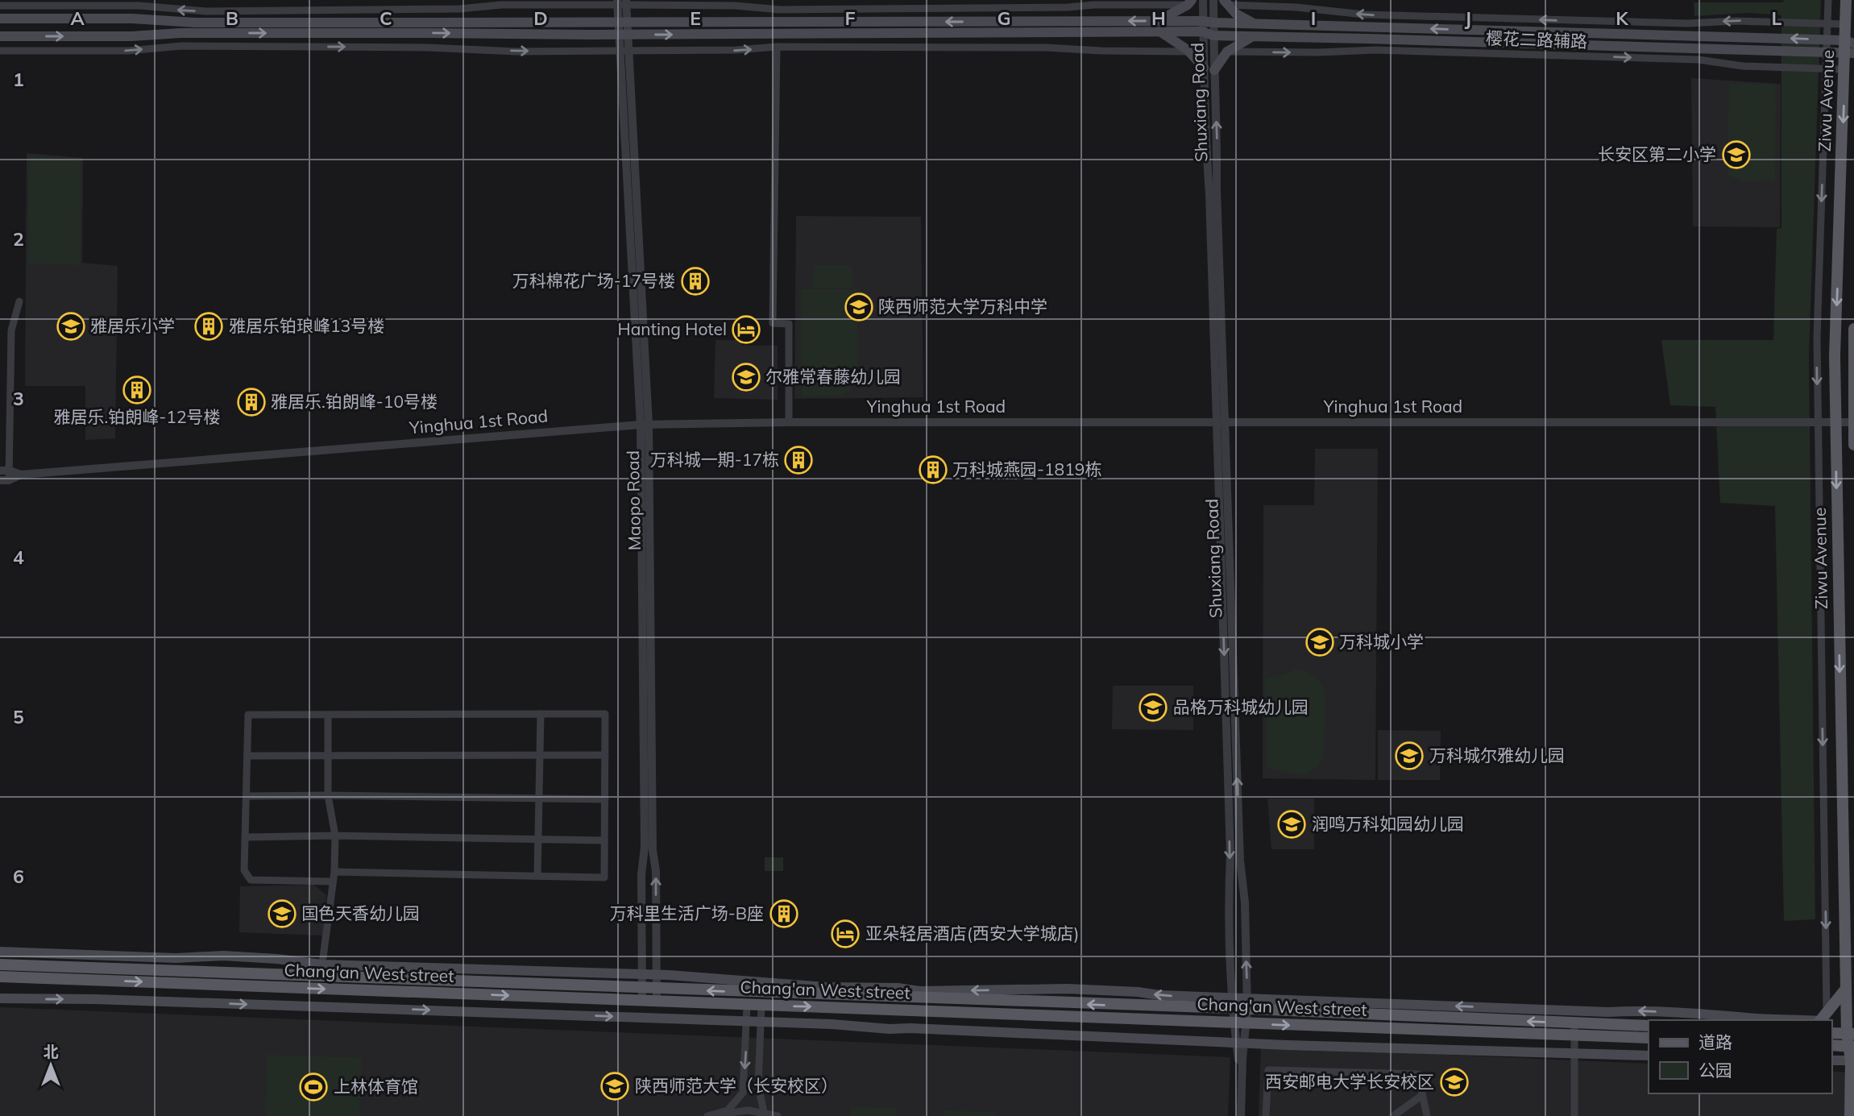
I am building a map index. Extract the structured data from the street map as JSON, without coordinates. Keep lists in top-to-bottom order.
{
  "streets": {
    "main road": ["Ziwu Avenue", "Chang'an West street"],
    "street": [
      "樱花二路辅路",
      "Shuxiang Road",
      "Yinghua 1st Road",
      "Maopo Road"
    ]
  },
  "crossings": [
    ["樱花二路辅路", "Ziwu Avenue"],
    ["Ziwu Avenue", "Yinghua 1st Road"],
    ["Shuxiang Road", "Yinghua 1st Road"],
    ["Shuxiang Road", "Chang'an West street"],
    ["Yinghua 1st Road", "Maopo Road"],
    ["Maopo Road", "Chang'an West street"]
  ],
  "one_way": ["Ziwu Avenue"],
  "places": {
    "school or university": [
      "长安区第二小学",
      "陕西师范大学万科中学",
      "雅居乐小学",
      "尔雅常春藤幼儿园",
      "万科城小学",
      "品格万科城幼儿园",
      "万科城尔雅幼儿园",
      "润鸣万科如园幼儿园",
      "国色天香幼儿园",
      "西安邮电大学长安校区",
      "陕西师范大学（长安校区）"
    ],
    "building": [
      "万科棉花广场-17号楼",
      "雅居乐铂琅峰13号楼",
      "雅居乐.铂朗峰-12号楼",
      "雅居乐.铂朗峰-10号楼",
      "万科城一期-17栋",
      "万科城燕园-1819栋",
      "万科里生活广场-B座"
    ],
    "hotel": ["Hanting Hotel", "亚朵轻居酒店(西安大学城店)"],
    "sports": ["上林体育馆"]
  },
  "legend": ["道路", "公园"],
  "north": "top",
  "grid": {
    "columns": [
      "A",
      "B",
      "C",
      "D",
      "E",
      "F",
      "G",
      "H",
      "I",
      "J",
      "K",
      "L"
    ],
    "rows": [
      "1",
      "2",
      "3",
      "4",
      "5",
      "6"
    ]
  }
}
